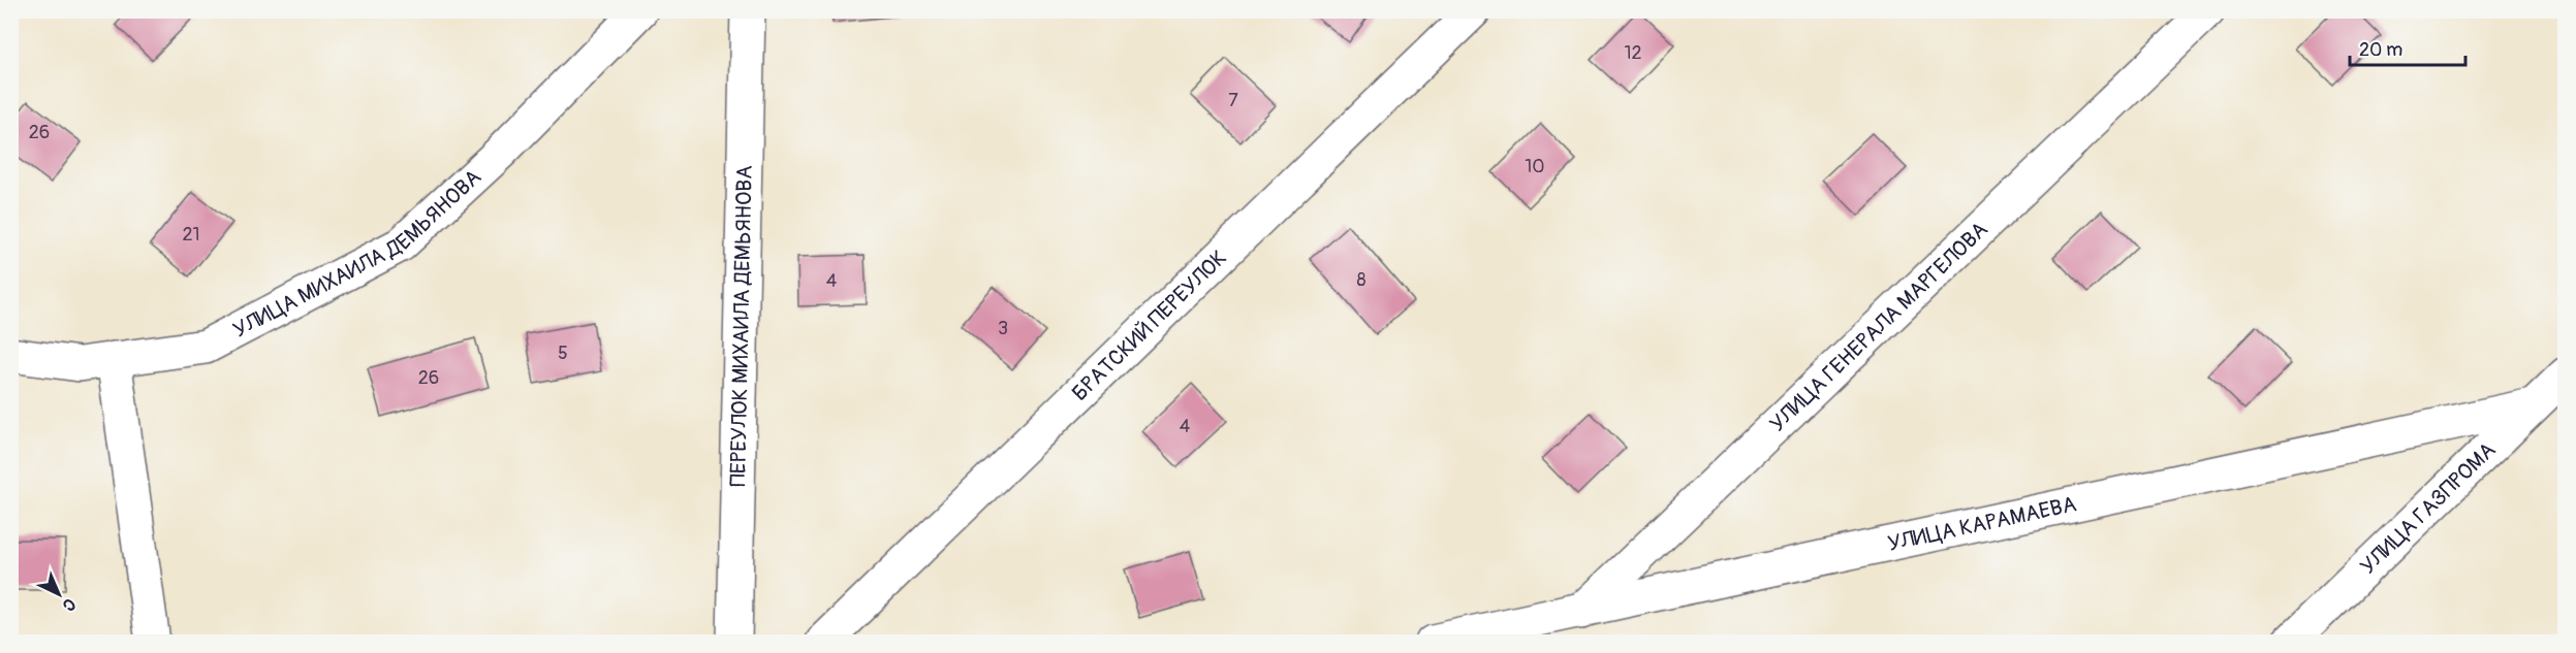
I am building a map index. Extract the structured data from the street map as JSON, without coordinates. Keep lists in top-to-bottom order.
{
  "streets": {
    "street": [
      "УЛИЦА МИХАИЛА ДЕМЬЯНОВА",
      "ПЕРЕУЛОК МИХАИЛА ДЕМЬЯНОВА",
      "БРАТСКИЙ ПЕРЕУЛОК",
      "УЛИЦА ГЕНЕРАЛА МАРГЕЛОВА",
      "УЛИЦА ГАЗПРОМА",
      "УЛИЦА КАРАМАЕВА"
    ]
  },
  "crossings": [
    ["УЛИЦА ГЕНЕРАЛА МАРГЕЛОВА", "УЛИЦА КАРАМАЕВА"],
    ["УЛИЦА ГАЗПРОМА", "УЛИЦА КАРАМАЕВА"]
  ],
  "house_numbers": [
    "12",
    "7",
    "26",
    "10",
    "21",
    "8",
    "4",
    "3",
    "5",
    "26",
    "4"
  ],
  "scale_bar": "20 m",
  "north": "bottom right"
}
